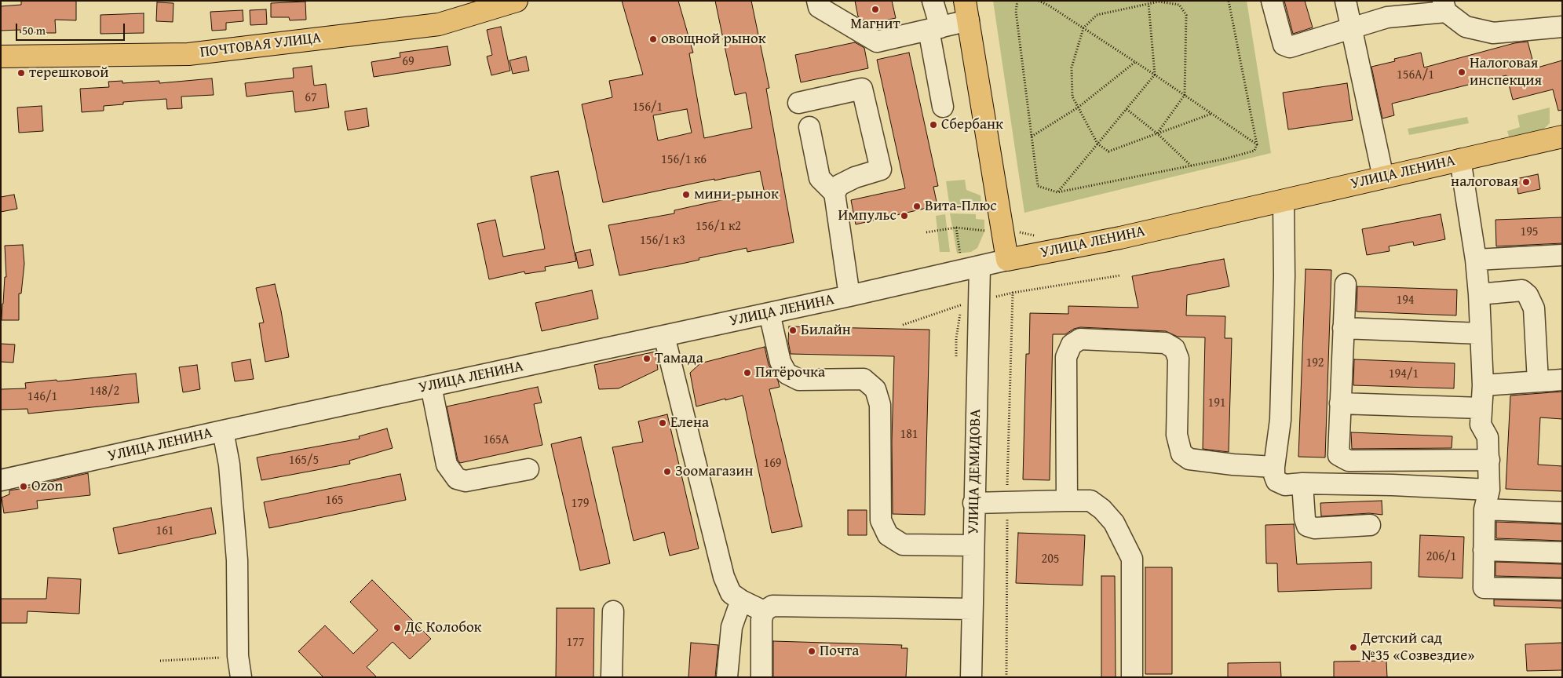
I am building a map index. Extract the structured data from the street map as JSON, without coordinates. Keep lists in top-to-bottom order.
{
  "streets": {
    "main road": ["ПОЧТОВАЯ УЛИЦА", "УЛИЦА ЛЕНИНА"],
    "street": ["УЛИЦА ДЕМИДОВА"]
  },
  "crossings": [
    ["УЛИЦА ЛЕНИНА", "УЛИЦА ДЕМИДОВА"]
  ],
  "places": [
    "Магнит",
    "овощной рынок",
    "Налоговая инспекция",
    "терешковой",
    "Сбербанк",
    "налоговая",
    "мини-рынок",
    "Вита-Плюс",
    "Импульс",
    "Билайн",
    "Тамада",
    "Пятёрочка",
    "Елена",
    "Зоомагазин",
    "Ozon",
    "ДС Колобок",
    "Детский сад №35 «Созвездие»",
    "Почта"
  ],
  "house_numbers": [
    "69",
    "156А/1",
    "67",
    "156/1",
    "156/1 к6",
    "156/1 к2",
    "195",
    "156/1 к3",
    "194",
    "192",
    "194/1",
    "148/2",
    "146/1",
    "191",
    "181",
    "165А",
    "165/5",
    "169",
    "165",
    "179",
    "161",
    "206/1",
    "205",
    "177"
  ],
  "scale_bar": "50 m"
}
